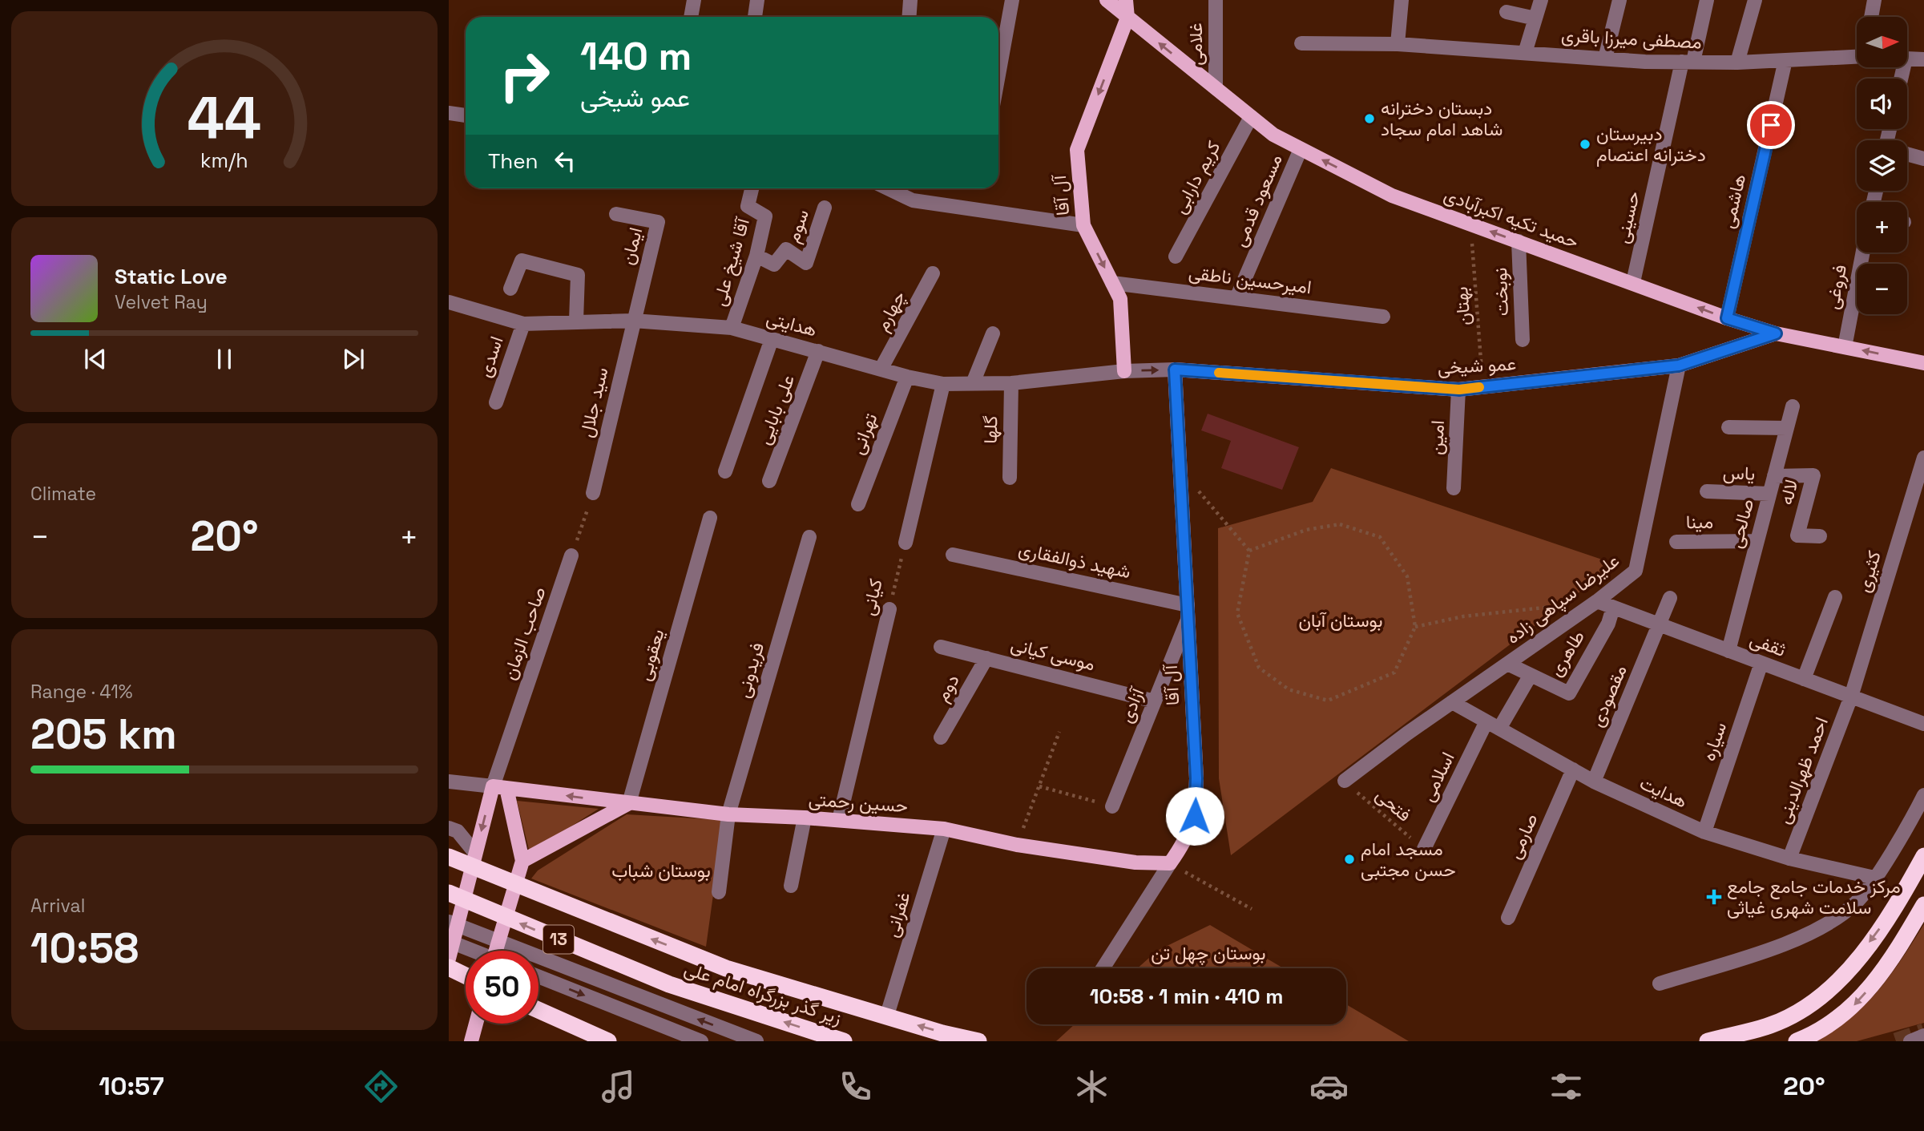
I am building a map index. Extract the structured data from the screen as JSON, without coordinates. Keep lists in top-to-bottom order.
{
  "streets": {
    "highway": ["13", "زیر گذر بزرگراه امام علی"],
    "main road": [
      "آل آقا",
      "حمید تکیه اکبرآبادی",
      "عمو شیخی",
      "حسین رحمتی"
    ],
    "street": [
      "مصطفی میرزا باقری",
      "غلامی",
      "کریم دارابی",
      "مسعود قدمی",
      "هاشمی",
      "حسینی",
      "سوم",
      "ایمان",
      "آقا شیخ علی",
      "امیرحسین ناطقی",
      "فروغی",
      "نوبخت",
      "چهارم",
      "هدایتی",
      "اسدی",
      "سید جلال",
      "علی بابایی",
      "گلها",
      "تهرانی",
      "امین",
      "یاس",
      "لاله",
      "مینا",
      "صالحی",
      "شهید ذوالفقاری",
      "کثیری",
      "کیانی",
      "علیرضا سپاهی زاده",
      "صاحب الزمان",
      "ثقفی",
      "طاهری",
      "موسی کیانی",
      "یعقوبی",
      "فریدونی",
      "دوم",
      "مقصودی",
      "آزادی",
      "سیاره",
      "احمد ظهرالدینی",
      "اسلامی",
      "هدایت",
      "صارمی",
      "غفرانی"
    ],
    "path": ["بهتان", "فتحی"]
  },
  "crossings": [
    ["مصطفی میرزا باقری", "هاشمی"],
    ["مصطفی میرزا باقری", "حسینی"],
    ["غلامی", "حمید تکیه اکبرآبادی"],
    ["کریم دارابی", "حمید تکیه اکبرآبادی"],
    ["آل آقا", "حمید تکیه اکبرآبادی"],
    ["آل آقا", "امیرحسین ناطقی"],
    ["آل آقا", "هدایتی"],
    ["آل آقا", "عمو شیخی"],
    ["آل آقا", "شهید ذوالفقاری"],
    ["آل آقا", "آزادی"],
    ["آل آقا", "حسین رحمتی"],
    ["مسعود قدمی", "حمید تکیه اکبرآبادی"],
    ["مسعود قدمی", "امیرحسین ناطقی"],
    ["هاشمی", "حمید تکیه اکبرآبادی"],
    ["حسینی", "حمید تکیه اکبرآبادی"],
    ["حمید تکیه اکبرآبادی", "فروغی"],
    ["حمید تکیه اکبرآبادی", "نوبخت"],
    ["حمید تکیه اکبرآبادی", "بهتان"],
    ["حمید تکیه اکبرآبادی", "عمو شیخی"],
    ["سوم", "آقا شیخ علی"],
    ["ایمان", "هدایتی"],
    ["ایمان", "سید جلال"],
    ["آقا شیخ علی", "هدایتی"],
    ["بهتان", "عمو شیخی"],
    ["چهارم", "هدایتی"],
    ["هدایتی", "اسدی"],
    ["هدایتی", "عمو شیخی"],
    ["هدایتی", "سید جلال"],
    ["هدایتی", "علی بابایی"],
    ["هدایتی", "گلها"],
    ["هدایتی", "تهرانی"],
    ["عمو شیخی", "امین"],
    ["عمو شیخی", "علیرضا سپاهی زاده"],
    ["یاس", "صالحی"],
    ["لاله", "صالحی"],
    ["مینا", "صالحی"],
    ["صالحی", "ثقفی"],
    ["شهید ذوالفقاری", "آزادی"],
    ["کثیری", "ثقفی"],
    ["کثیری", "احمد ظهرالدینی"],
    ["کیانی", "حسین رحمتی"],
    ["علیرضا سپاهی زاده", "ثقفی"],
    ["علیرضا سپاهی زاده", "طاهری"],
    ["علیرضا سپاهی زاده", "هدایت"],
    ["علیرضا سپاهی زاده", "فتحی"],
    ["صاحب الزمان", "حسین رحمتی"],
    ["ثقفی", "طاهری"],
    ["ثقفی", "مقصودی"],
    ["ثقفی", "سیاره"],
    ["ثقفی", "احمد ظهرالدینی"],
    ["موسی کیانی", "دوم"],
    ["موسی کیانی", "آزادی"],
    ["یعقوبی", "حسین رحمتی"],
    ["فریدونی", "حسین رحمتی"],
    ["مقصودی", "هدایت"],
    ["سیاره", "هدایت"],
    ["احمد ظهرالدینی", "هدایت"],
    ["اسلامی", "هدایت"],
    ["اسلامی", "فتحی"],
    ["هدایت", "صارمی"],
    ["حسین رحمتی", "غفرانی"]
  ],
  "one_way": ["حمید تکیه اکبرآبادی"],
  "parks": ["بوستان آبان", "بوستان شباب", "بوستان چهل تن"],
  "places": {
    "other": ["دبستان دخترانه شاهد امام سجاد", "دبیرستان دخترانه اعتصام", "مسجد امام حسن مجتبی"],
    "health": ["مرکز خدمات جامع جامع سلامت شهری غیاثی"]
  },
  "north": "right",
  "page": {
    "map_buttons": ["+", "−"],
    "turn": ["140 m", "عمو شیخی"],
    "then": "Then",
    "song": ["Static Love", "Velvet Ray"],
    "tile": [
      "Climate",
      ["Range · 41%", "205 km"],
      ["Arrival", "10:58"]
    ],
    "heat": ["−", "20°", "+"],
    "limit": "50",
    "trip": "10:58 · 1 min · 410 m",
    "tabs": ["10:57", "20°"],
    "gauge": ["44", "km/h"]
  }
}
